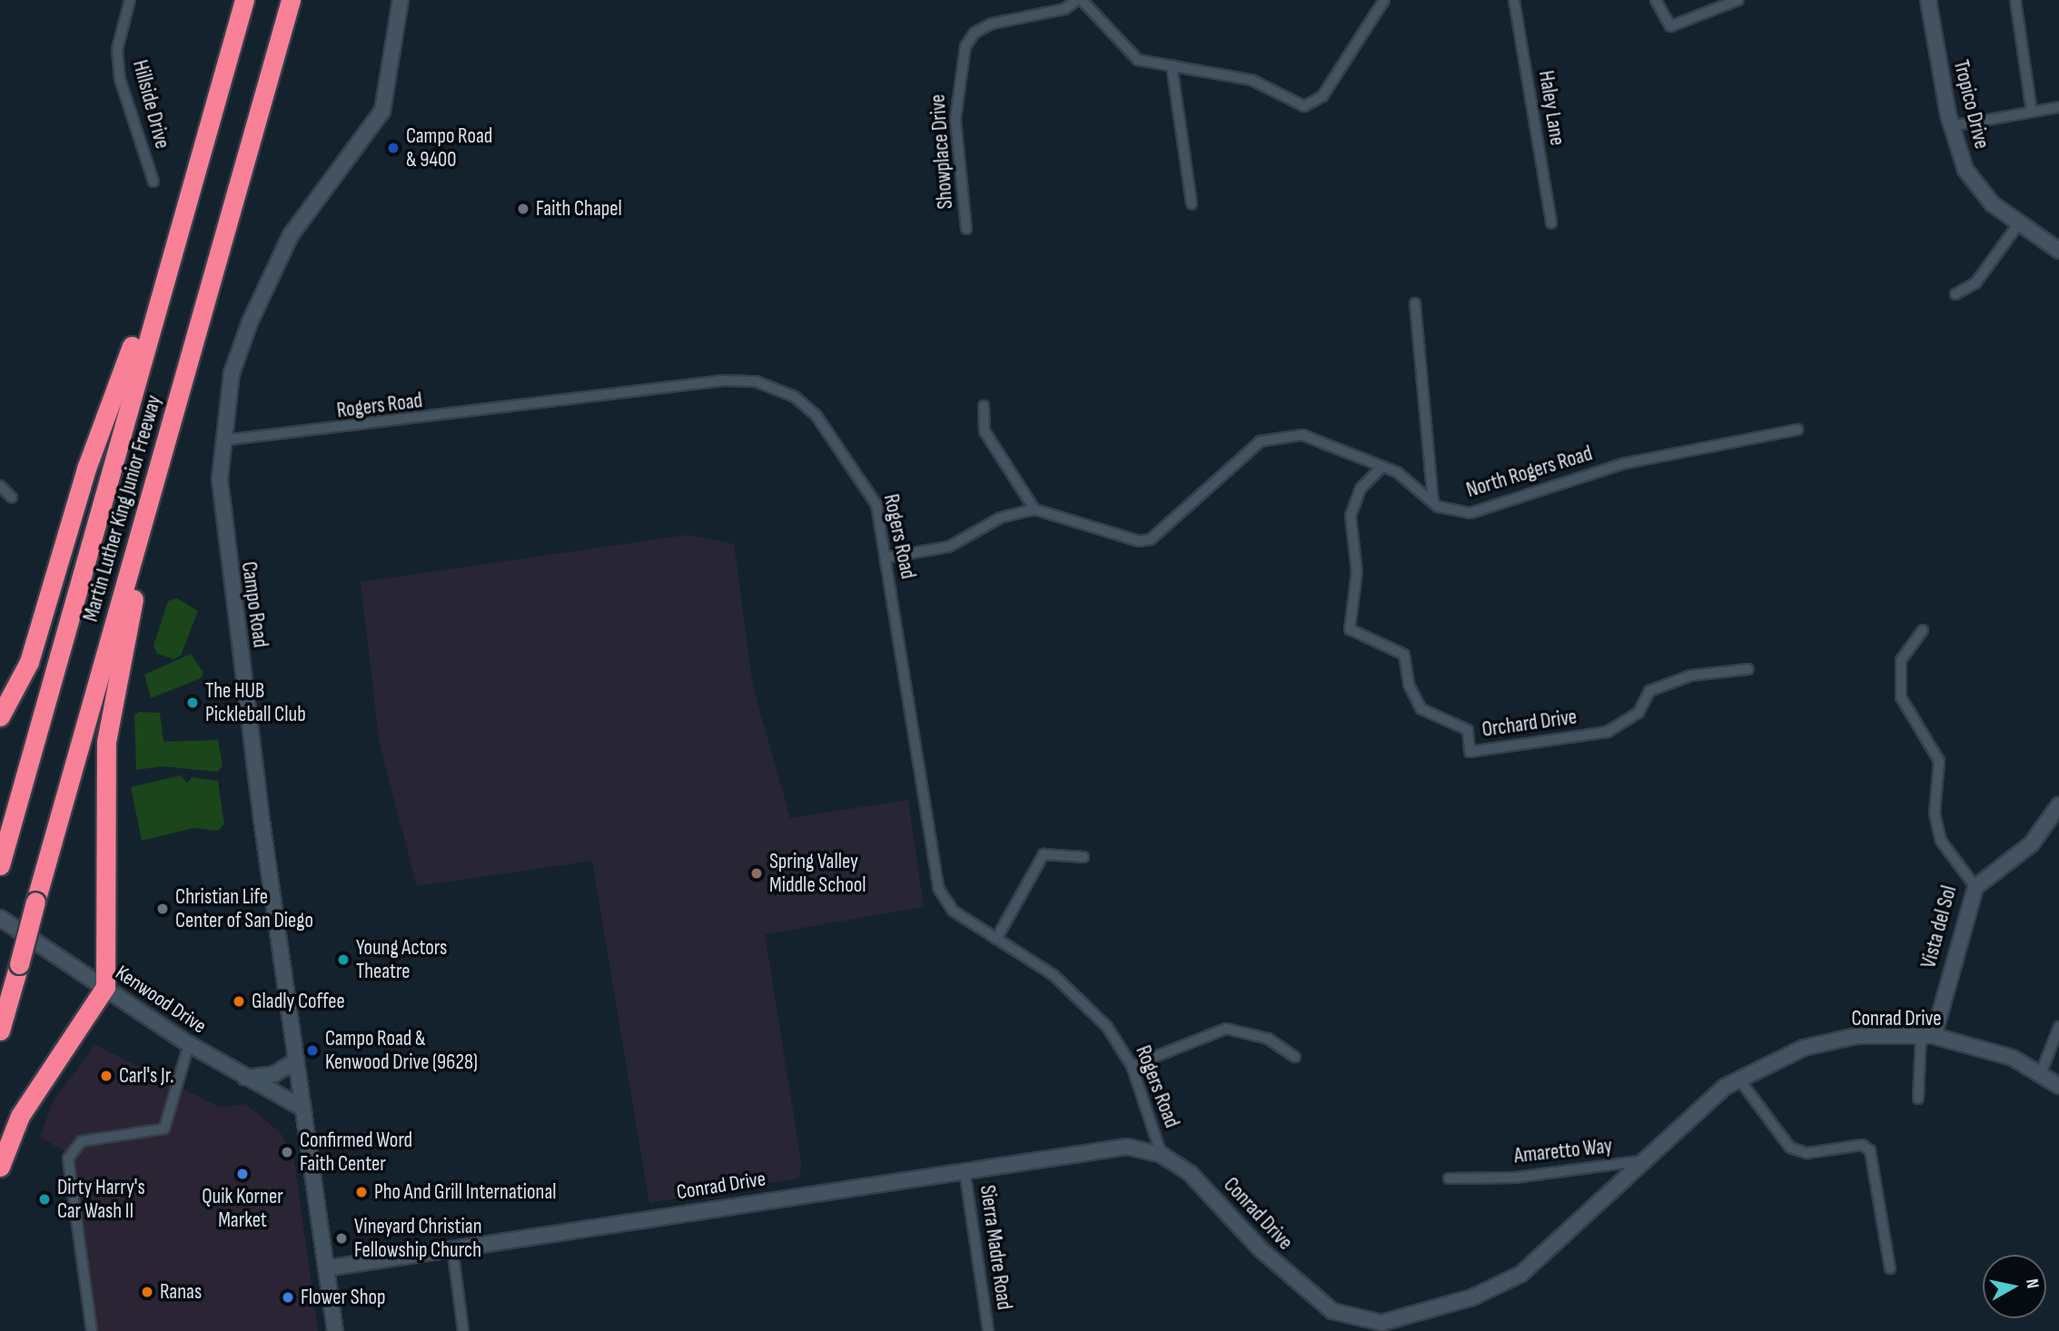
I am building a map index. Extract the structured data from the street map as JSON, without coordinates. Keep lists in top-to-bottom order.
{
  "streets": {
    "highway": ["Martin Luther King Junior Freeway"],
    "street": [
      "Hillside Drive",
      "Tropico Drive",
      "Haley Lane",
      "Showplace Drive",
      "Rogers Road",
      "North Rogers Road",
      "Campo Road",
      "Orchard Drive",
      "Vista del Sol",
      "Kenwood Drive",
      "Conrad Drive",
      "Amaretto Way",
      "Sierra Madre Road"
    ]
  },
  "crossings": [
    ["Rogers Road", "Campo Road"],
    ["Rogers Road", "Conrad Drive"],
    ["North Rogers Road", "Orchard Drive"],
    ["Campo Road", "Kenwood Drive"],
    ["Campo Road", "Conrad Drive"],
    ["Vista del Sol", "Conrad Drive"],
    ["Conrad Drive", "Amaretto Way"],
    ["Conrad Drive", "Sierra Madre Road"]
  ],
  "places": [
    "Campo Road & 9400",
    "Faith Chapel",
    "The HUB Pickleball Club",
    "Spring Valley Middle School",
    "Christian Life Center of San Diego",
    "Young Actors Theatre",
    "Gladly Coffee",
    "Campo Road & Kenwood Drive (9628)",
    "Carl's Jr.",
    "Confirmed Word Faith Center",
    "Quik Korner Market",
    "Pho And Grill International",
    "Dirty Harry's Car Wash II",
    "Vineyard Christian Fellowship Church",
    "Ranas",
    "Flower Shop"
  ],
  "north": "right"
}
